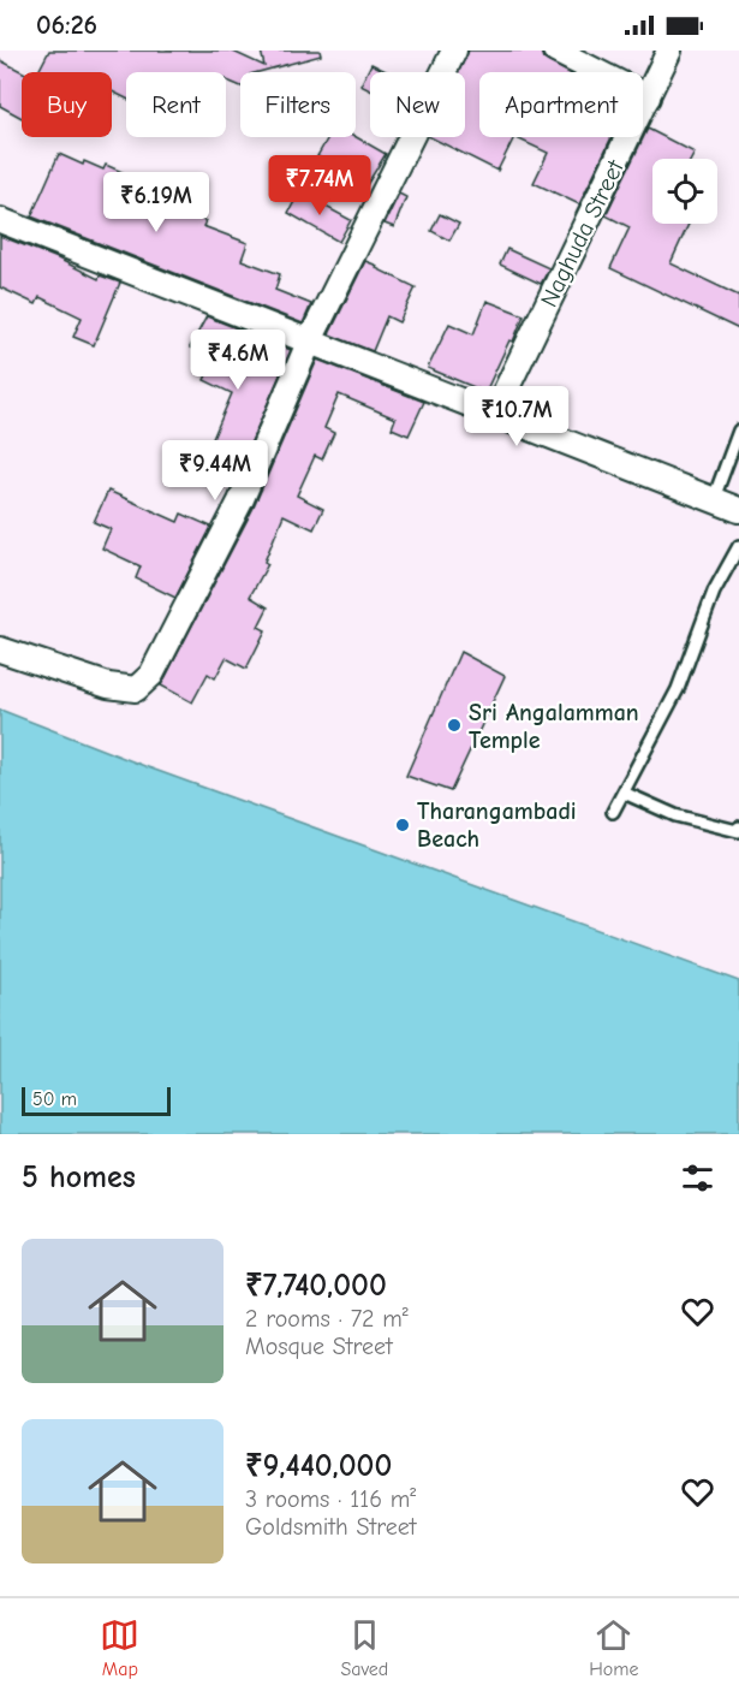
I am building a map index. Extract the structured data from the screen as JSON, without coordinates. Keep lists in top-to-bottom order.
{
  "streets": {
    "street": ["Naghuda Street"]
  },
  "places": ["Sri Angalamman Temple", "Tharangambadi Beach"],
  "scale_bar": "50 m",
  "page": {
    "status": "06:26",
    "chip": [
      "Buy",
      "Rent",
      "Filters",
      "New",
      "Apartment"
    ],
    "price": [
      "₹7.74M",
      "₹6.19M",
      "₹4.6M",
      "₹10.7M",
      "₹9.44M"
    ],
    "scale": "50 m",
    "heading": "5 homes",
    "list": [
      {
        "name": "₹7,740,000",
        "note": "2 rooms · 72 m² · Mosque Street"
      },
      {
        "name": "₹9,440,000",
        "note": "3 rooms · 116 m² · Goldsmith Street"
      }
    ],
    "tabs": ["Map", "Saved", "Home"]
  }
}
